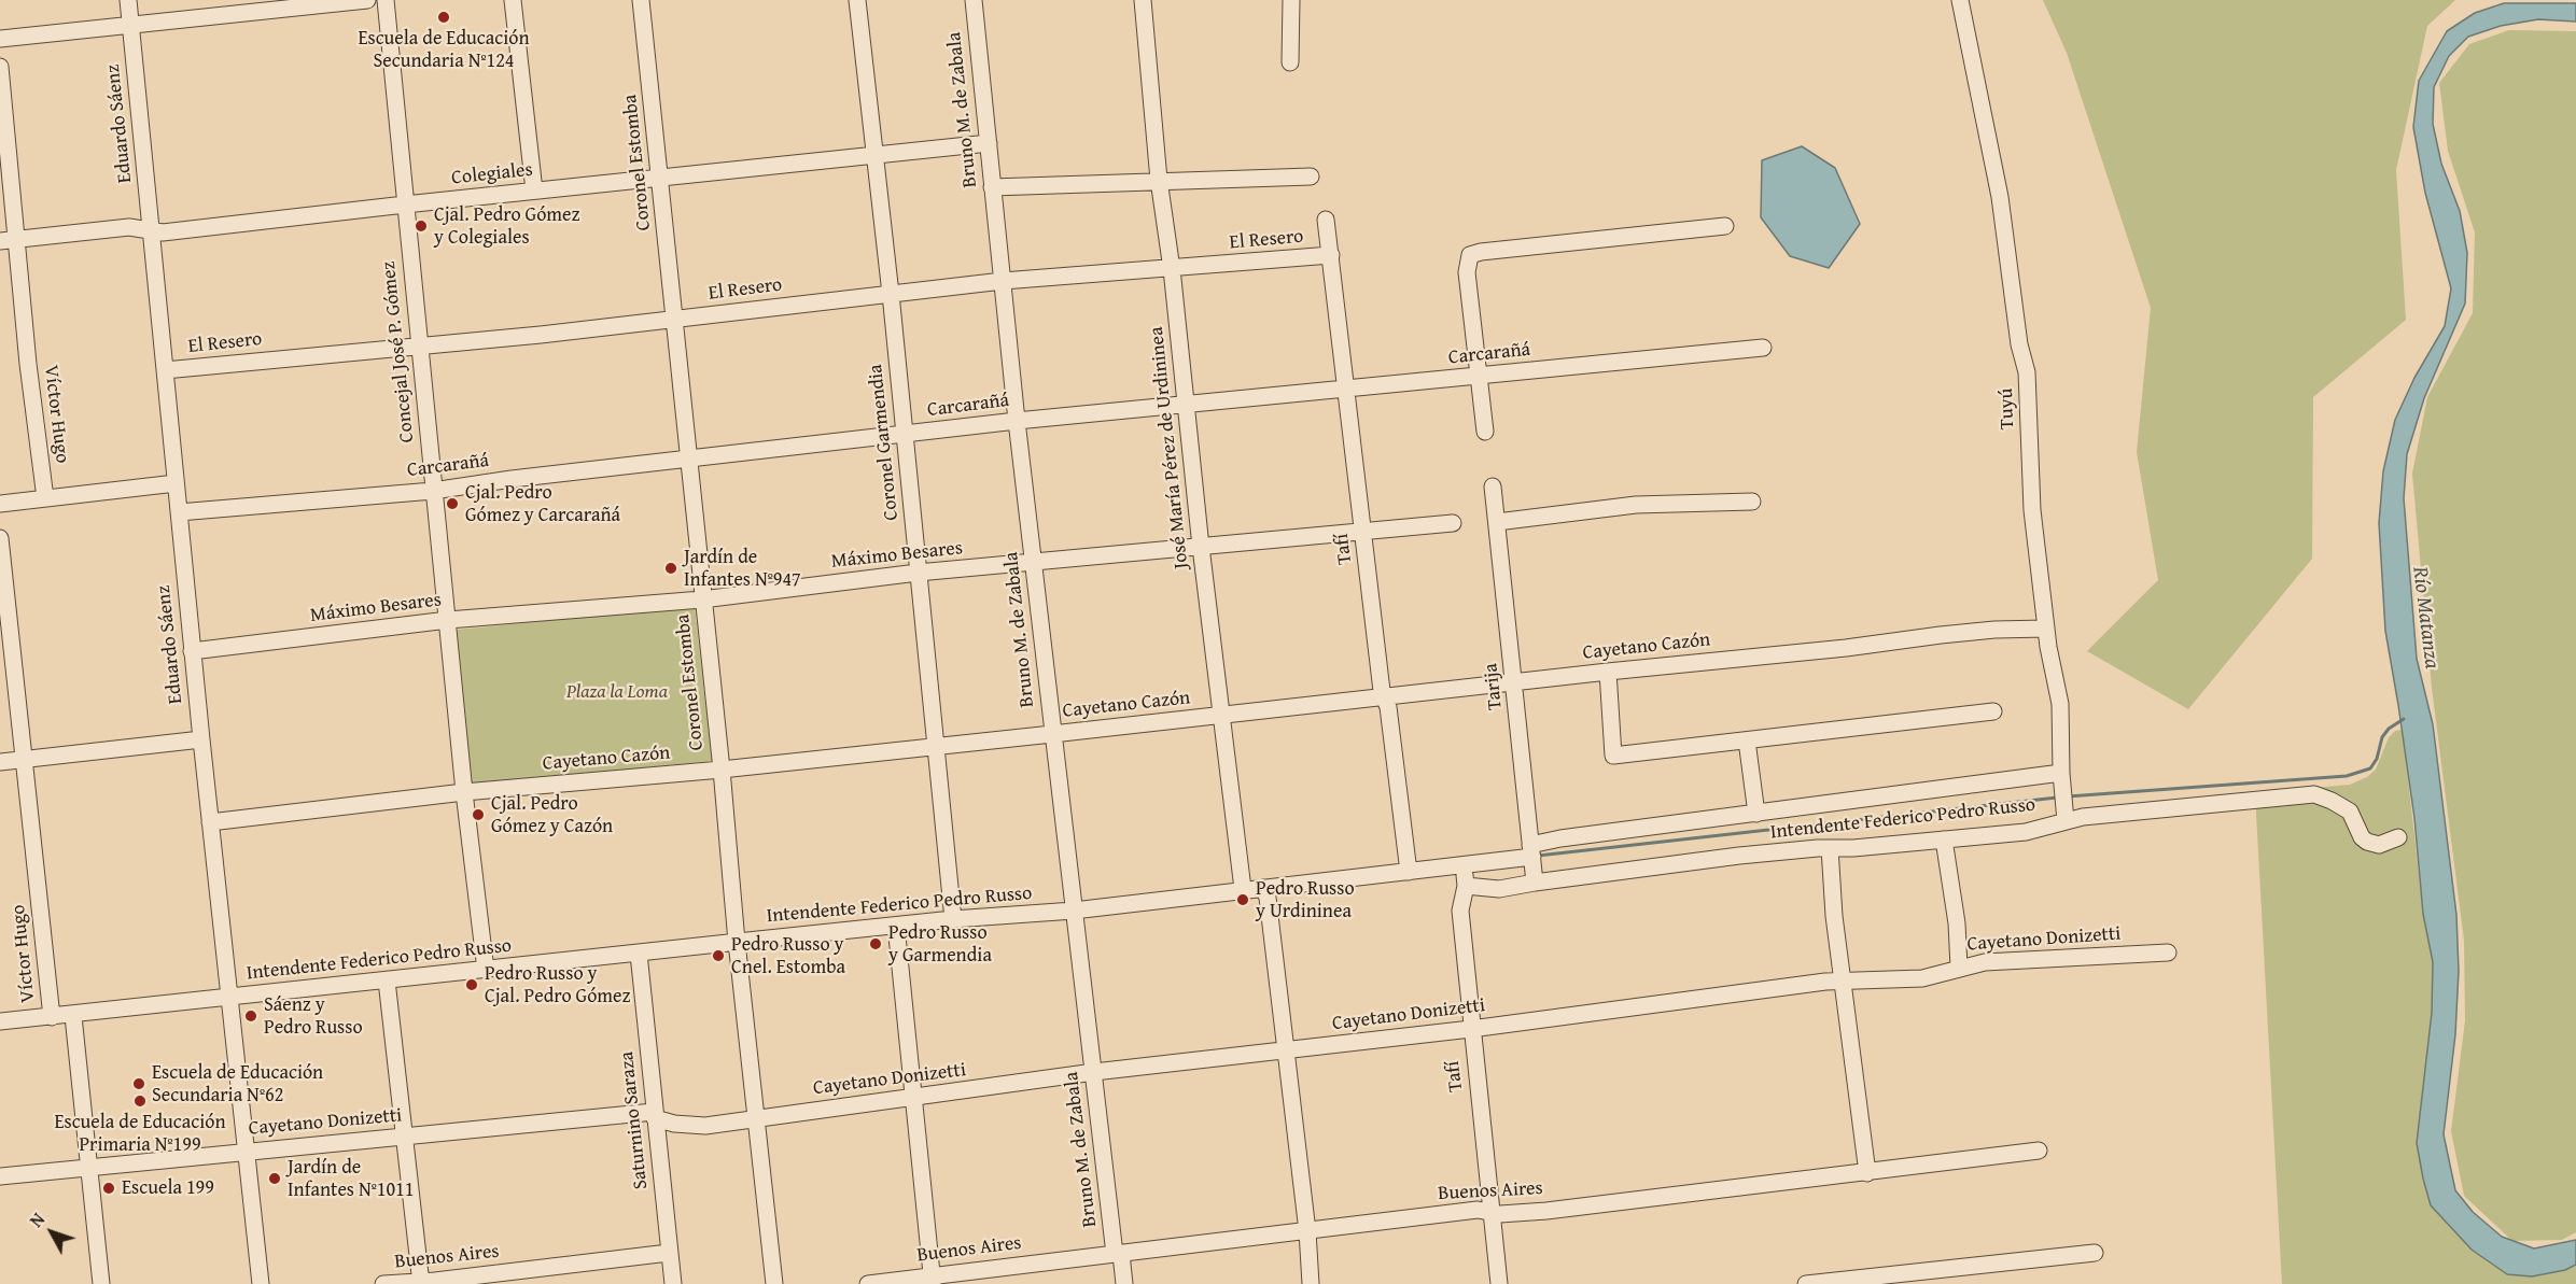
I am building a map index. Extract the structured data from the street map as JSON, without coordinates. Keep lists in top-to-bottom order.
{
  "streets": {
    "street": [
      "Bruno M. de Zabala",
      "Eduardo Sáenz",
      "Coronel Estomba",
      "Colegiales",
      "El Resero",
      "Concejal José P. Gómez",
      "Carcarañá",
      "Tuyú",
      "Víctor Hugo",
      "Coronel Garmendia",
      "José María Pérez de Urdininea",
      "Tafí",
      "Máximo Besares",
      "Cayetano Cazón",
      "Tarija",
      "Intendente Federico Pedro Russo",
      "Cayetano Donizetti",
      "Saturnino Saraza",
      "Buenos Aires"
    ]
  },
  "crossings": [
    ["Bruno M. de Zabala", "Colegiales"],
    ["Bruno M. de Zabala", "El Resero"],
    ["Bruno M. de Zabala", "Carcarañá"],
    ["Bruno M. de Zabala", "Máximo Besares"],
    ["Bruno M. de Zabala", "Cayetano Cazón"],
    ["Bruno M. de Zabala", "Intendente Federico Pedro Russo"],
    ["Bruno M. de Zabala", "Cayetano Donizetti"],
    ["Bruno M. de Zabala", "Buenos Aires"],
    ["Eduardo Sáenz", "Colegiales"],
    ["Eduardo Sáenz", "El Resero"],
    ["Eduardo Sáenz", "Carcarañá"],
    ["Eduardo Sáenz", "Máximo Besares"],
    ["Eduardo Sáenz", "Cayetano Cazón"],
    ["Eduardo Sáenz", "Intendente Federico Pedro Russo"],
    ["Eduardo Sáenz", "Cayetano Donizetti"],
    ["Coronel Estomba", "Colegiales"],
    ["Coronel Estomba", "El Resero"],
    ["Coronel Estomba", "Carcarañá"],
    ["Coronel Estomba", "Máximo Besares"],
    ["Coronel Estomba", "Cayetano Cazón"],
    ["Coronel Estomba", "Intendente Federico Pedro Russo"],
    ["Coronel Estomba", "Cayetano Donizetti"],
    ["Colegiales", "Concejal José P. Gómez"],
    ["Colegiales", "Víctor Hugo"],
    ["Colegiales", "Coronel Garmendia"],
    ["El Resero", "Concejal José P. Gómez"],
    ["El Resero", "Coronel Garmendia"],
    ["El Resero", "José María Pérez de Urdininea"],
    ["El Resero", "Tafí"],
    ["Concejal José P. Gómez", "Carcarañá"],
    ["Concejal José P. Gómez", "Máximo Besares"],
    ["Concejal José P. Gómez", "Cayetano Cazón"],
    ["Concejal José P. Gómez", "Intendente Federico Pedro Russo"],
    ["Carcarañá", "Coronel Garmendia"],
    ["Carcarañá", "José María Pérez de Urdininea"],
    ["Carcarañá", "Tafí"],
    ["Tuyú", "Cayetano Cazón"],
    ["Tuyú", "Intendente Federico Pedro Russo"],
    ["Víctor Hugo", "Intendente Federico Pedro Russo"],
    ["Coronel Garmendia", "Máximo Besares"],
    ["Coronel Garmendia", "Cayetano Cazón"],
    ["Coronel Garmendia", "Intendente Federico Pedro Russo"],
    ["José María Pérez de Urdininea", "Máximo Besares"],
    ["José María Pérez de Urdininea", "Cayetano Cazón"],
    ["José María Pérez de Urdininea", "Intendente Federico Pedro Russo"],
    ["Tafí", "Máximo Besares"],
    ["Tafí", "Cayetano Cazón"],
    ["Tafí", "Intendente Federico Pedro Russo"],
    ["Tafí", "Cayetano Donizetti"],
    ["Tafí", "Buenos Aires"],
    ["Cayetano Cazón", "Tarija"],
    ["Tarija", "Intendente Federico Pedro Russo"],
    ["Intendente Federico Pedro Russo", "Saturnino Saraza"],
    ["Cayetano Donizetti", "Saturnino Saraza"],
    ["Saturnino Saraza", "Buenos Aires"]
  ],
  "water": ["Río Matanza"],
  "parks": ["Plaza la Loma"],
  "places": [
    "Escuela de Educación Secundaria Nº124",
    "Cjal. Pedro Gómez y Colegiales",
    "Cjal. Pedro Gómez y Carcarañá",
    "Jardín de Infantes Nº947",
    "Cjal. Pedro Gómez y Cazón",
    "Pedro Russo y Urdininea",
    "Pedro Russo y Garmendia",
    "Pedro Russo y Cnel. Estomba",
    "Pedro Russo y Cjal. Pedro Gómez",
    "Sáenz y Pedro Russo",
    "Escuela de Educación Secundaria Nº62",
    "Escuela de Educación Primaria Nº199",
    "Jardín de Infantes Nº1011",
    "Escuela 199"
  ],
  "north": "top left"
}
